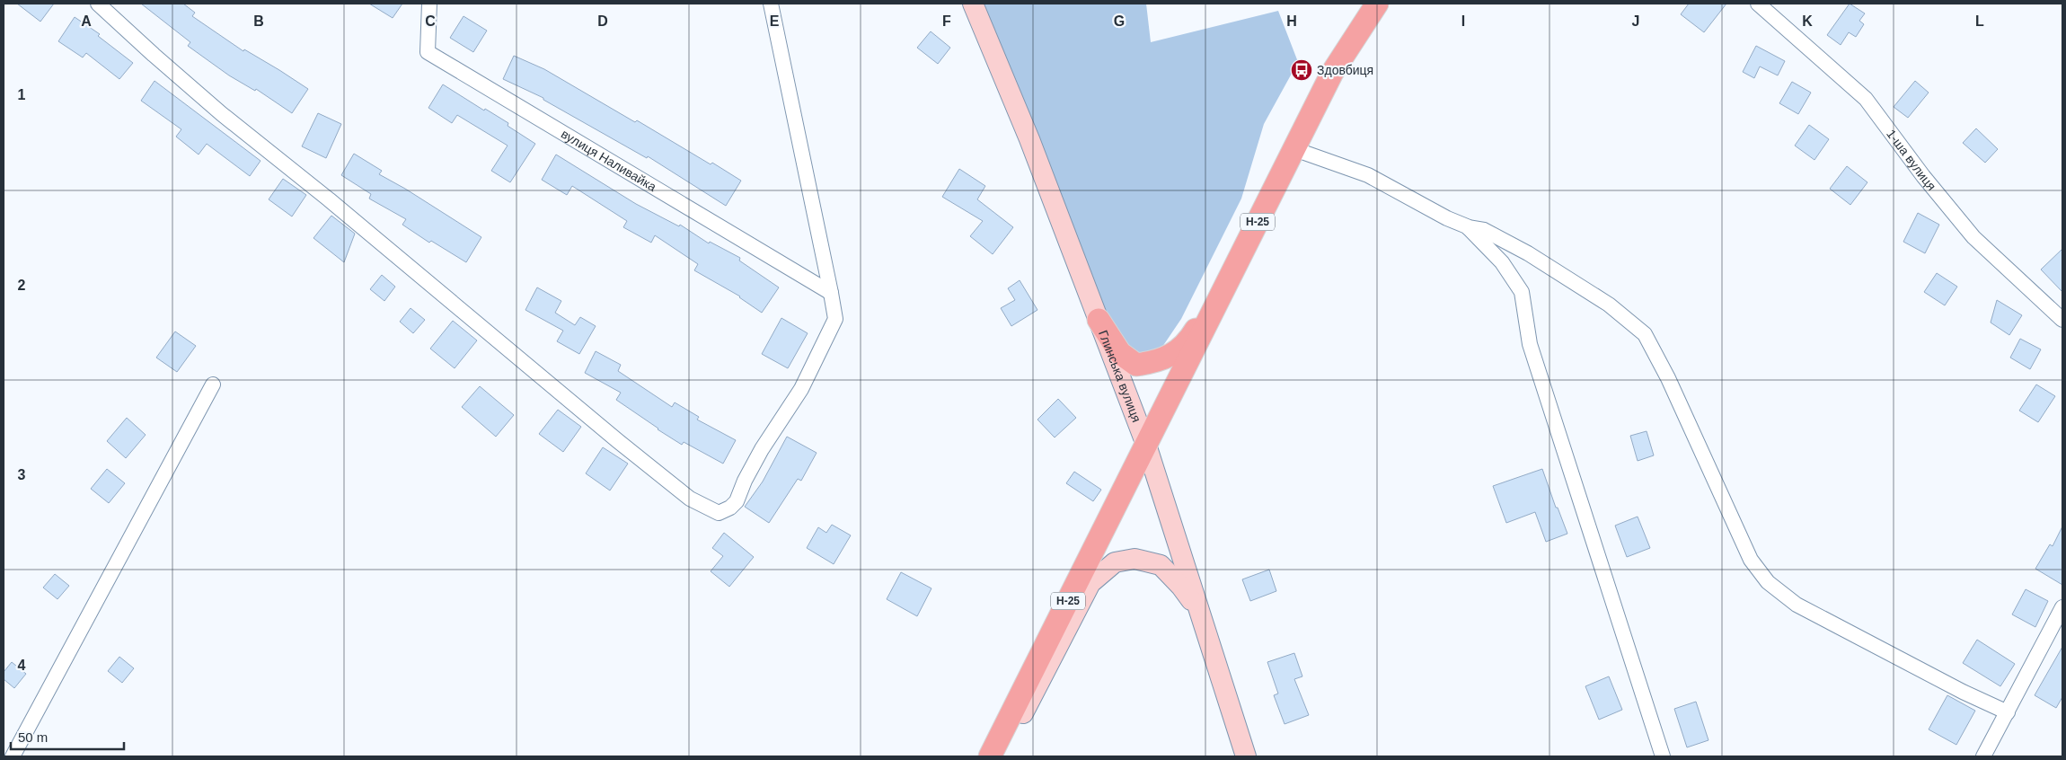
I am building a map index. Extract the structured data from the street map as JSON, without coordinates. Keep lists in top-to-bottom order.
{
  "streets": {
    "main road": ["Н-25"],
    "street": ["вулиця Наливайка", "1-ша вулиця", "Глинська вулиця"]
  },
  "crossings": [
    ["Н-25", "Глинська вулиця"]
  ],
  "places": {
    "bus stop": ["Здовбиця"]
  },
  "scale_bar": "50 m",
  "grid": {
    "columns": [
      "A",
      "B",
      "C",
      "D",
      "E",
      "F",
      "G",
      "H",
      "I",
      "J",
      "K",
      "L"
    ],
    "rows": [
      "1",
      "2",
      "3",
      "4"
    ]
  }
}
